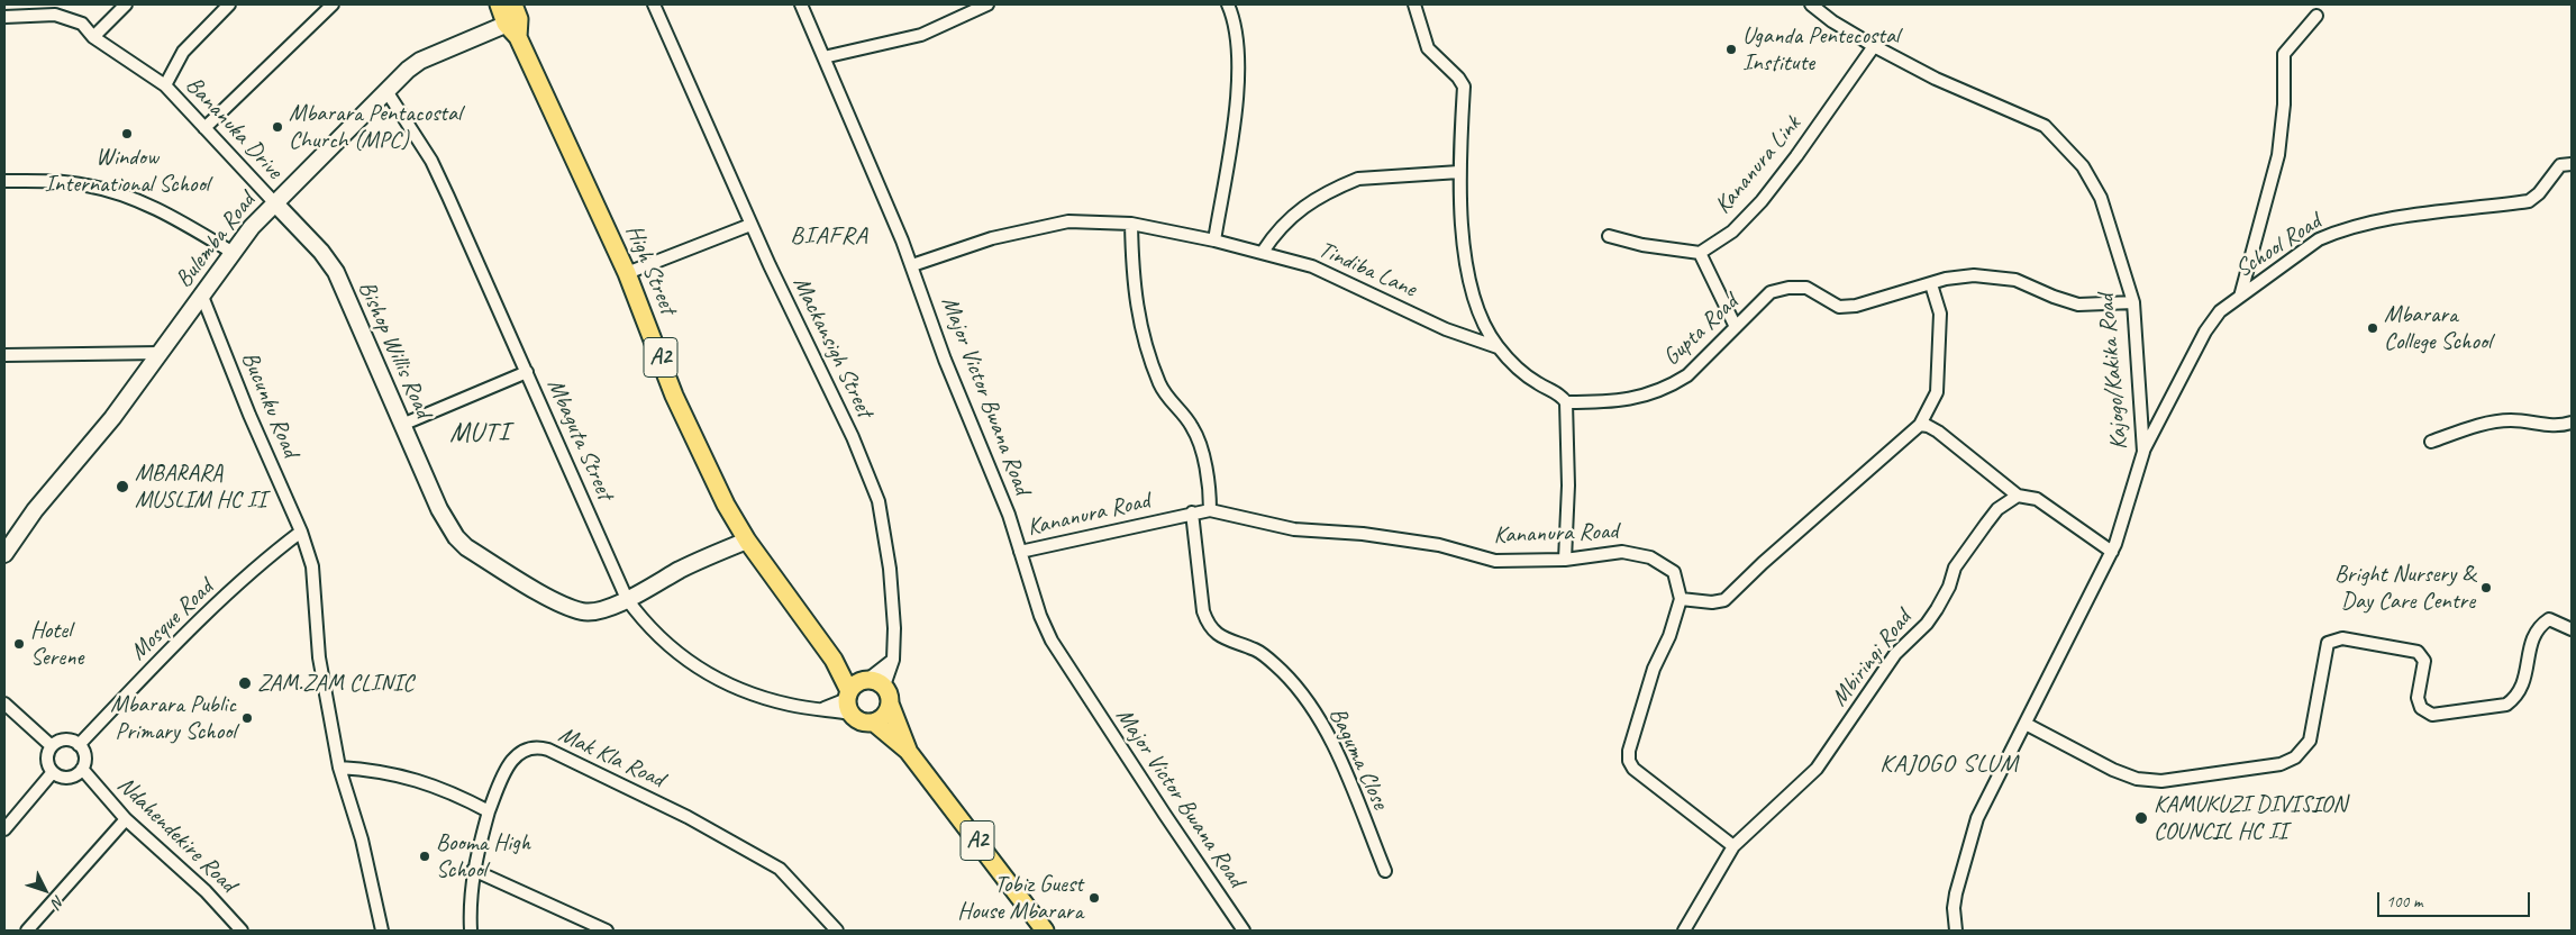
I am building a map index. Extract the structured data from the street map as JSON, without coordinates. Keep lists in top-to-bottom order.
{
  "streets": {
    "main road": [
      "Bulemba Road",
      "High Street",
      "Bishop Willis Road",
      "A2"
    ],
    "street": [
      "Bananuka Drive",
      "Kananura Link",
      "School Road",
      "Tindiba Lane",
      "Gupta Road",
      "Mackansigh Street",
      "Kajogo/Kakika Road",
      "Major Victor Bwana Road",
      "Bucunku Road",
      "Mbaguta Street",
      "Kananura Road",
      "Mosque Road",
      "Mbiringi Road",
      "Mak Kla Road",
      "Baguma Close",
      "Ndahendekire Road"
    ]
  },
  "crossings": [
    ["Bananuka Drive", "Bulemba Road"],
    ["Bananuka Drive", "Bishop Willis Road"],
    ["Kananura Link", "Kajogo/Kakika Road"],
    ["Bulemba Road", "High Street"],
    ["Bulemba Road", "Bishop Willis Road"],
    ["Bulemba Road", "Bucunku Road"],
    ["Bulemba Road", "Mbaguta Street"],
    ["School Road", "Kajogo/Kakika Road"],
    ["High Street", "Mackansigh Street"],
    ["High Street", "Bishop Willis Road"],
    ["High Street", "A2"],
    ["High Street", "Mbaguta Street"],
    ["Tindiba Lane", "Major Victor Bwana Road"],
    ["Gupta Road", "Kajogo/Kakika Road"],
    ["Mackansigh Street", "A2"],
    ["Mackansigh Street", "Mbaguta Street"],
    ["Bishop Willis Road", "Mbaguta Street"],
    ["A2", "Mbaguta Street"],
    ["Major Victor Bwana Road", "Kananura Road"],
    ["Bucunku Road", "Mosque Road"],
    ["Kananura Road", "Baguma Close"],
    ["Mosque Road", "Ndahendekire Road"]
  ],
  "districts": ["BIAFRA", "MUTI", "KAJOGO SLUM"],
  "places": [
    "Uganda Pentecostal Institute",
    "Mbarara Pentacostal Church (MPC)",
    "Window International School",
    "Mbarara College School",
    "MBARARA MUSLIM HC II",
    "Bright Nursery & Day Care Centre",
    "Hotel Serene",
    "ZAM.ZAM CLINIC",
    "Mbarara Public Primary School",
    "KAMUKUZI DIVISION COUNCIL HC II",
    "Booma High School",
    "Tobiz Guest House Mbarara"
  ],
  "scale_bar": "100 m",
  "north": "bottom right"
}
